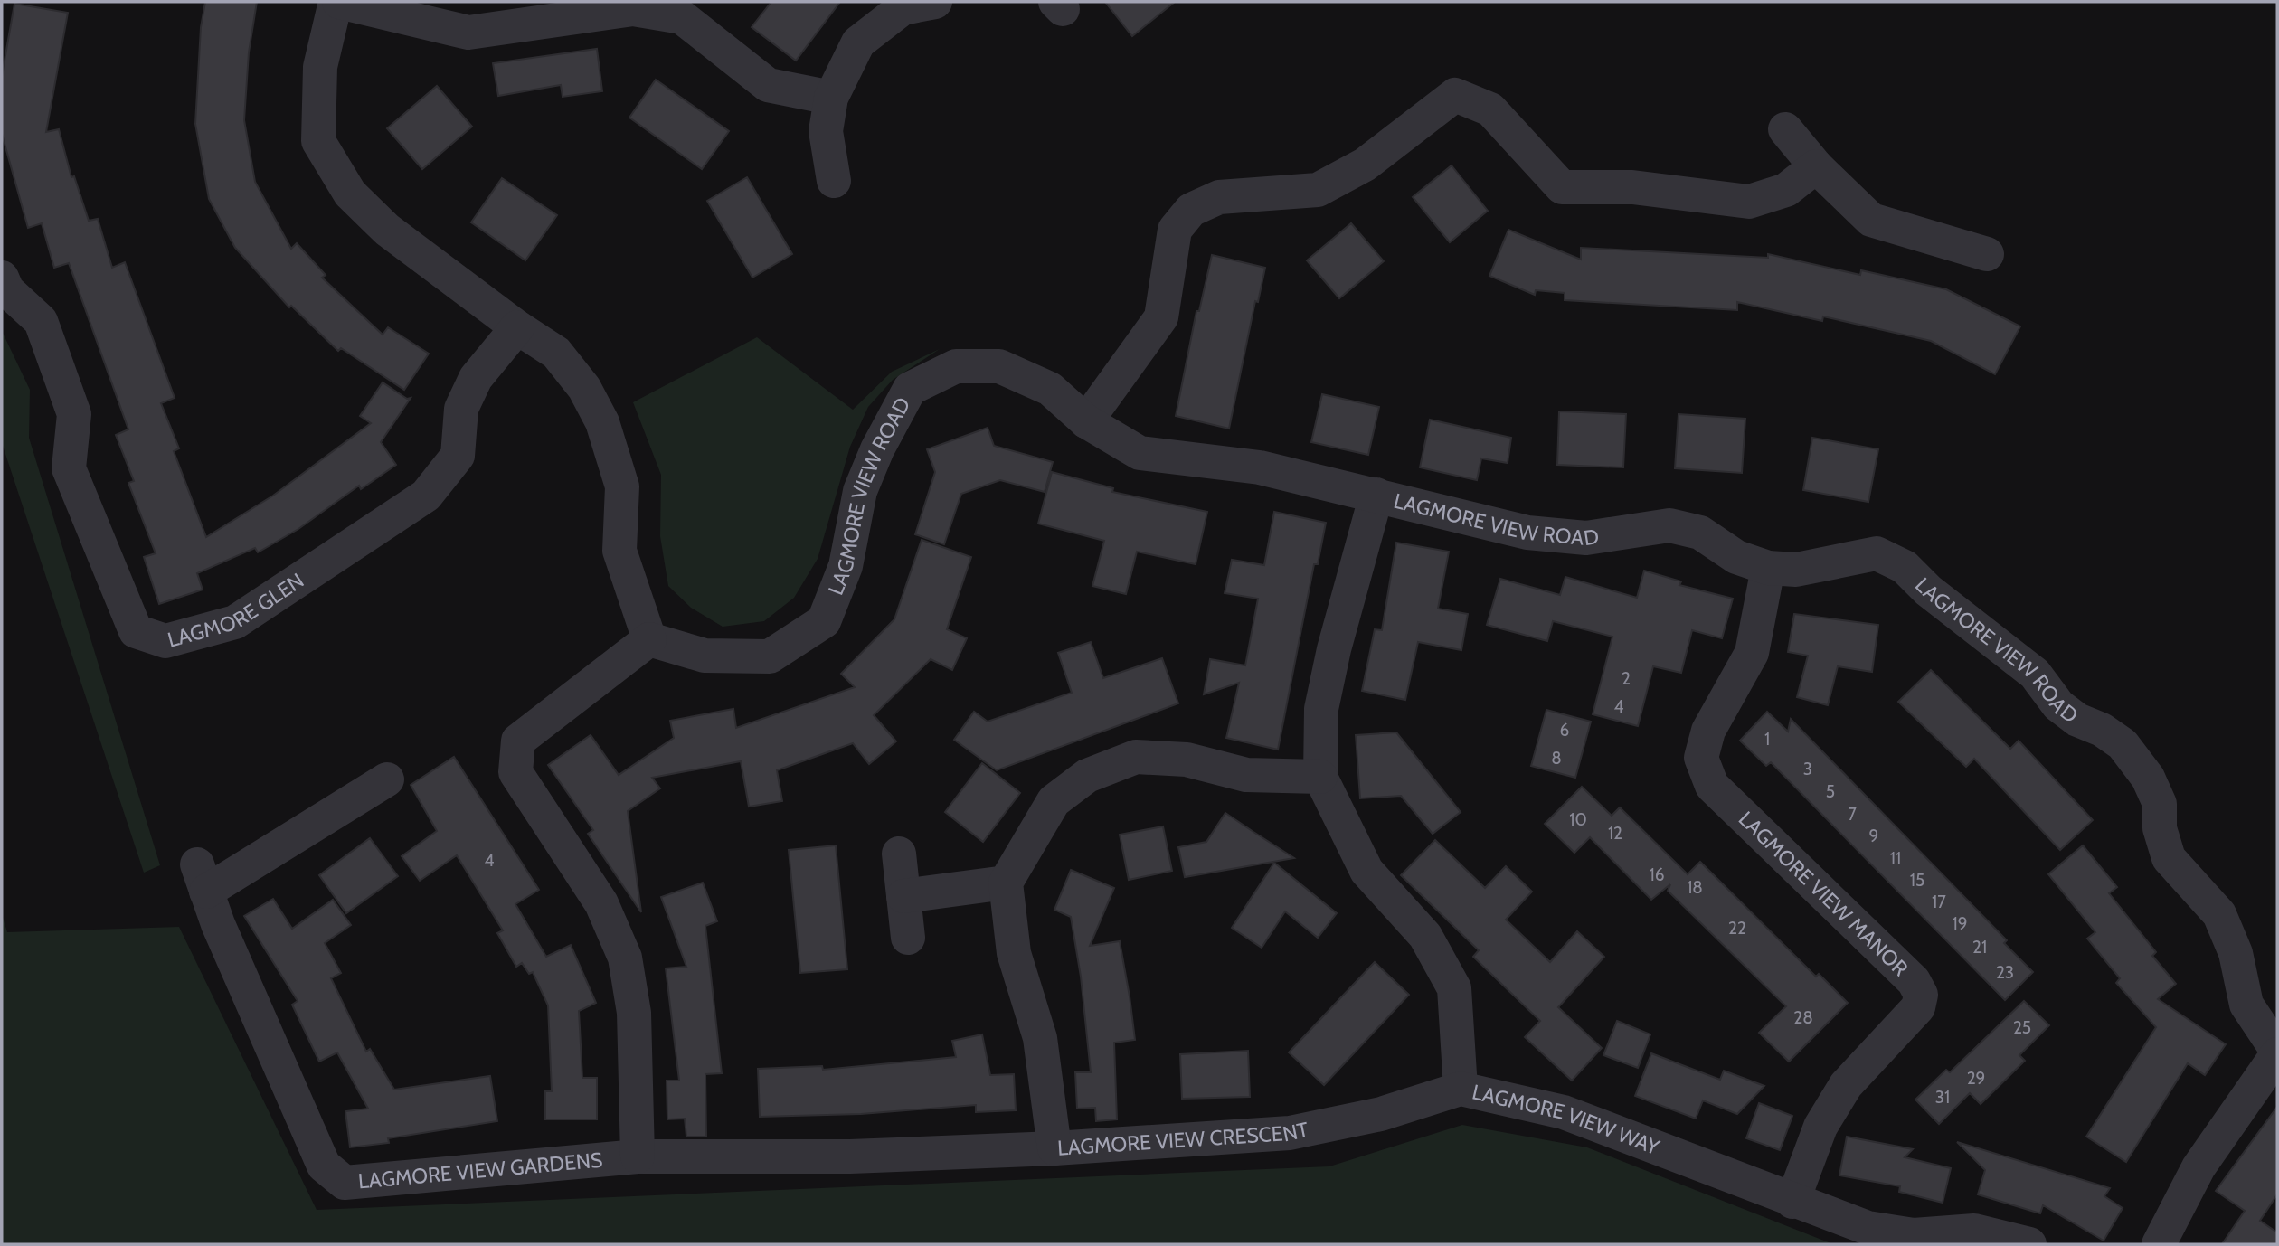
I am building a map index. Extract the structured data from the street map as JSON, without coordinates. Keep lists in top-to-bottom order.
{
  "streets": {
    "street": [
      "LAGMORE VIEW ROAD",
      "LAGMORE GLEN",
      "LAGMORE VIEW MANOR",
      "LAGMORE VIEW WAY",
      "LAGMORE VIEW CRESCENT",
      "LAGMORE VIEW GARDENS"
    ]
  },
  "crossings": [
    ["LAGMORE VIEW ROAD", "LAGMORE VIEW MANOR"],
    ["LAGMORE VIEW ROAD", "LAGMORE VIEW WAY"],
    ["LAGMORE VIEW MANOR", "LAGMORE VIEW WAY"],
    ["LAGMORE VIEW WAY", "LAGMORE VIEW CRESCENT"],
    ["LAGMORE VIEW CRESCENT", "LAGMORE VIEW GARDENS"]
  ],
  "house_numbers": [
    "2",
    "4",
    "6",
    "1",
    "8",
    "3",
    "5",
    "7",
    "10",
    "12",
    "9",
    "11",
    "4",
    "16",
    "15",
    "18",
    "17",
    "19",
    "22",
    "21",
    "23",
    "28",
    "25",
    "29",
    "31"
  ]
}
